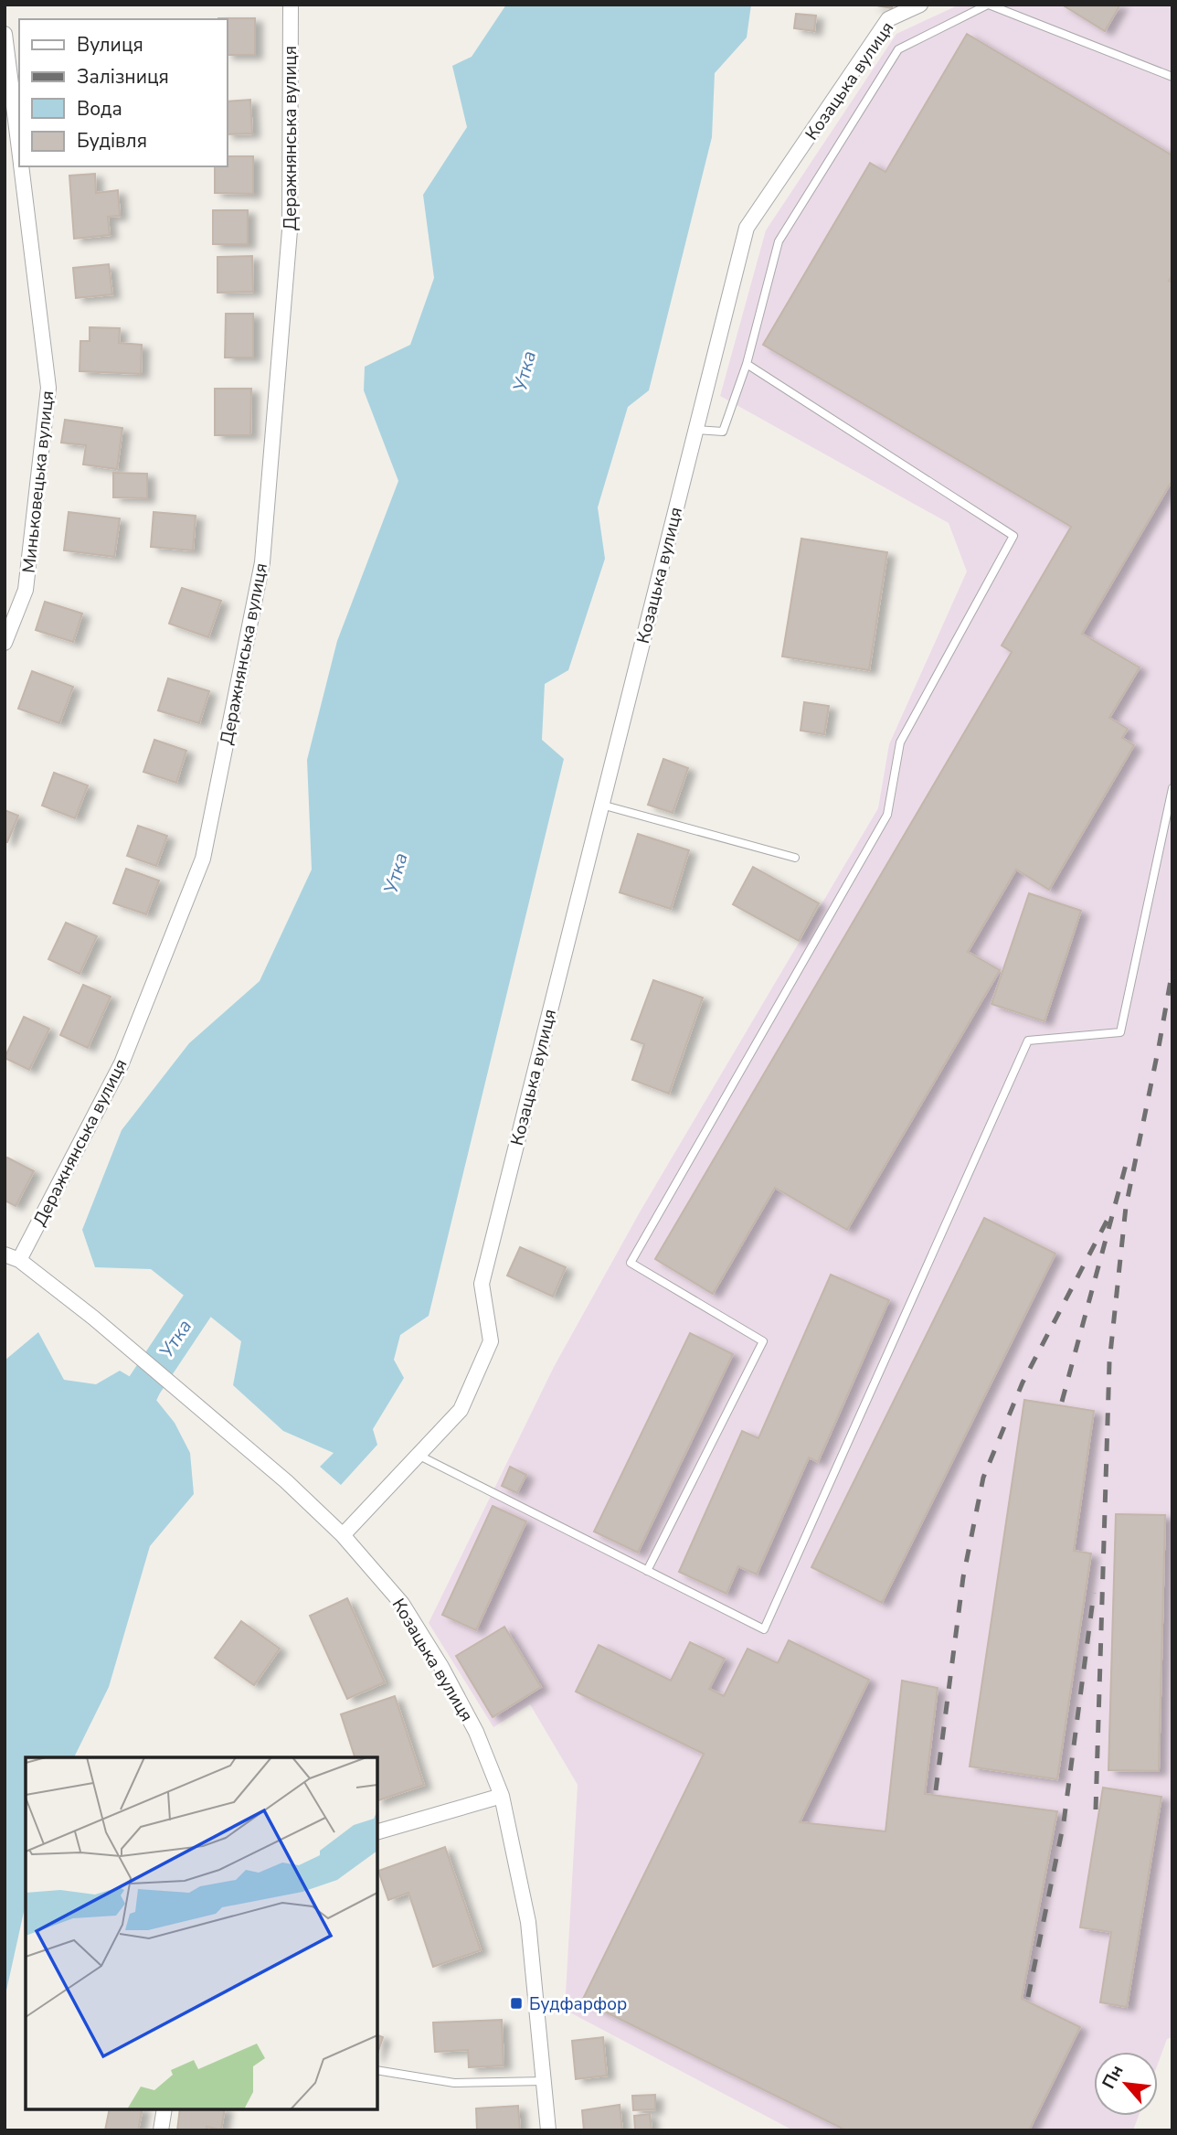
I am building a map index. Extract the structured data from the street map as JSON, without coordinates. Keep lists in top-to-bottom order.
{
  "streets": {
    "street": ["Козацька вулиця", "Деражнянська вулиця", "Миньковецька вулиця"]
  },
  "water": ["Утка"],
  "places": {
    "transit": ["Будфарфор"]
  },
  "legend": [
    "Вулиця",
    "Залізниця",
    "Вода",
    "Будівля"
  ],
  "north": "top left"
}
